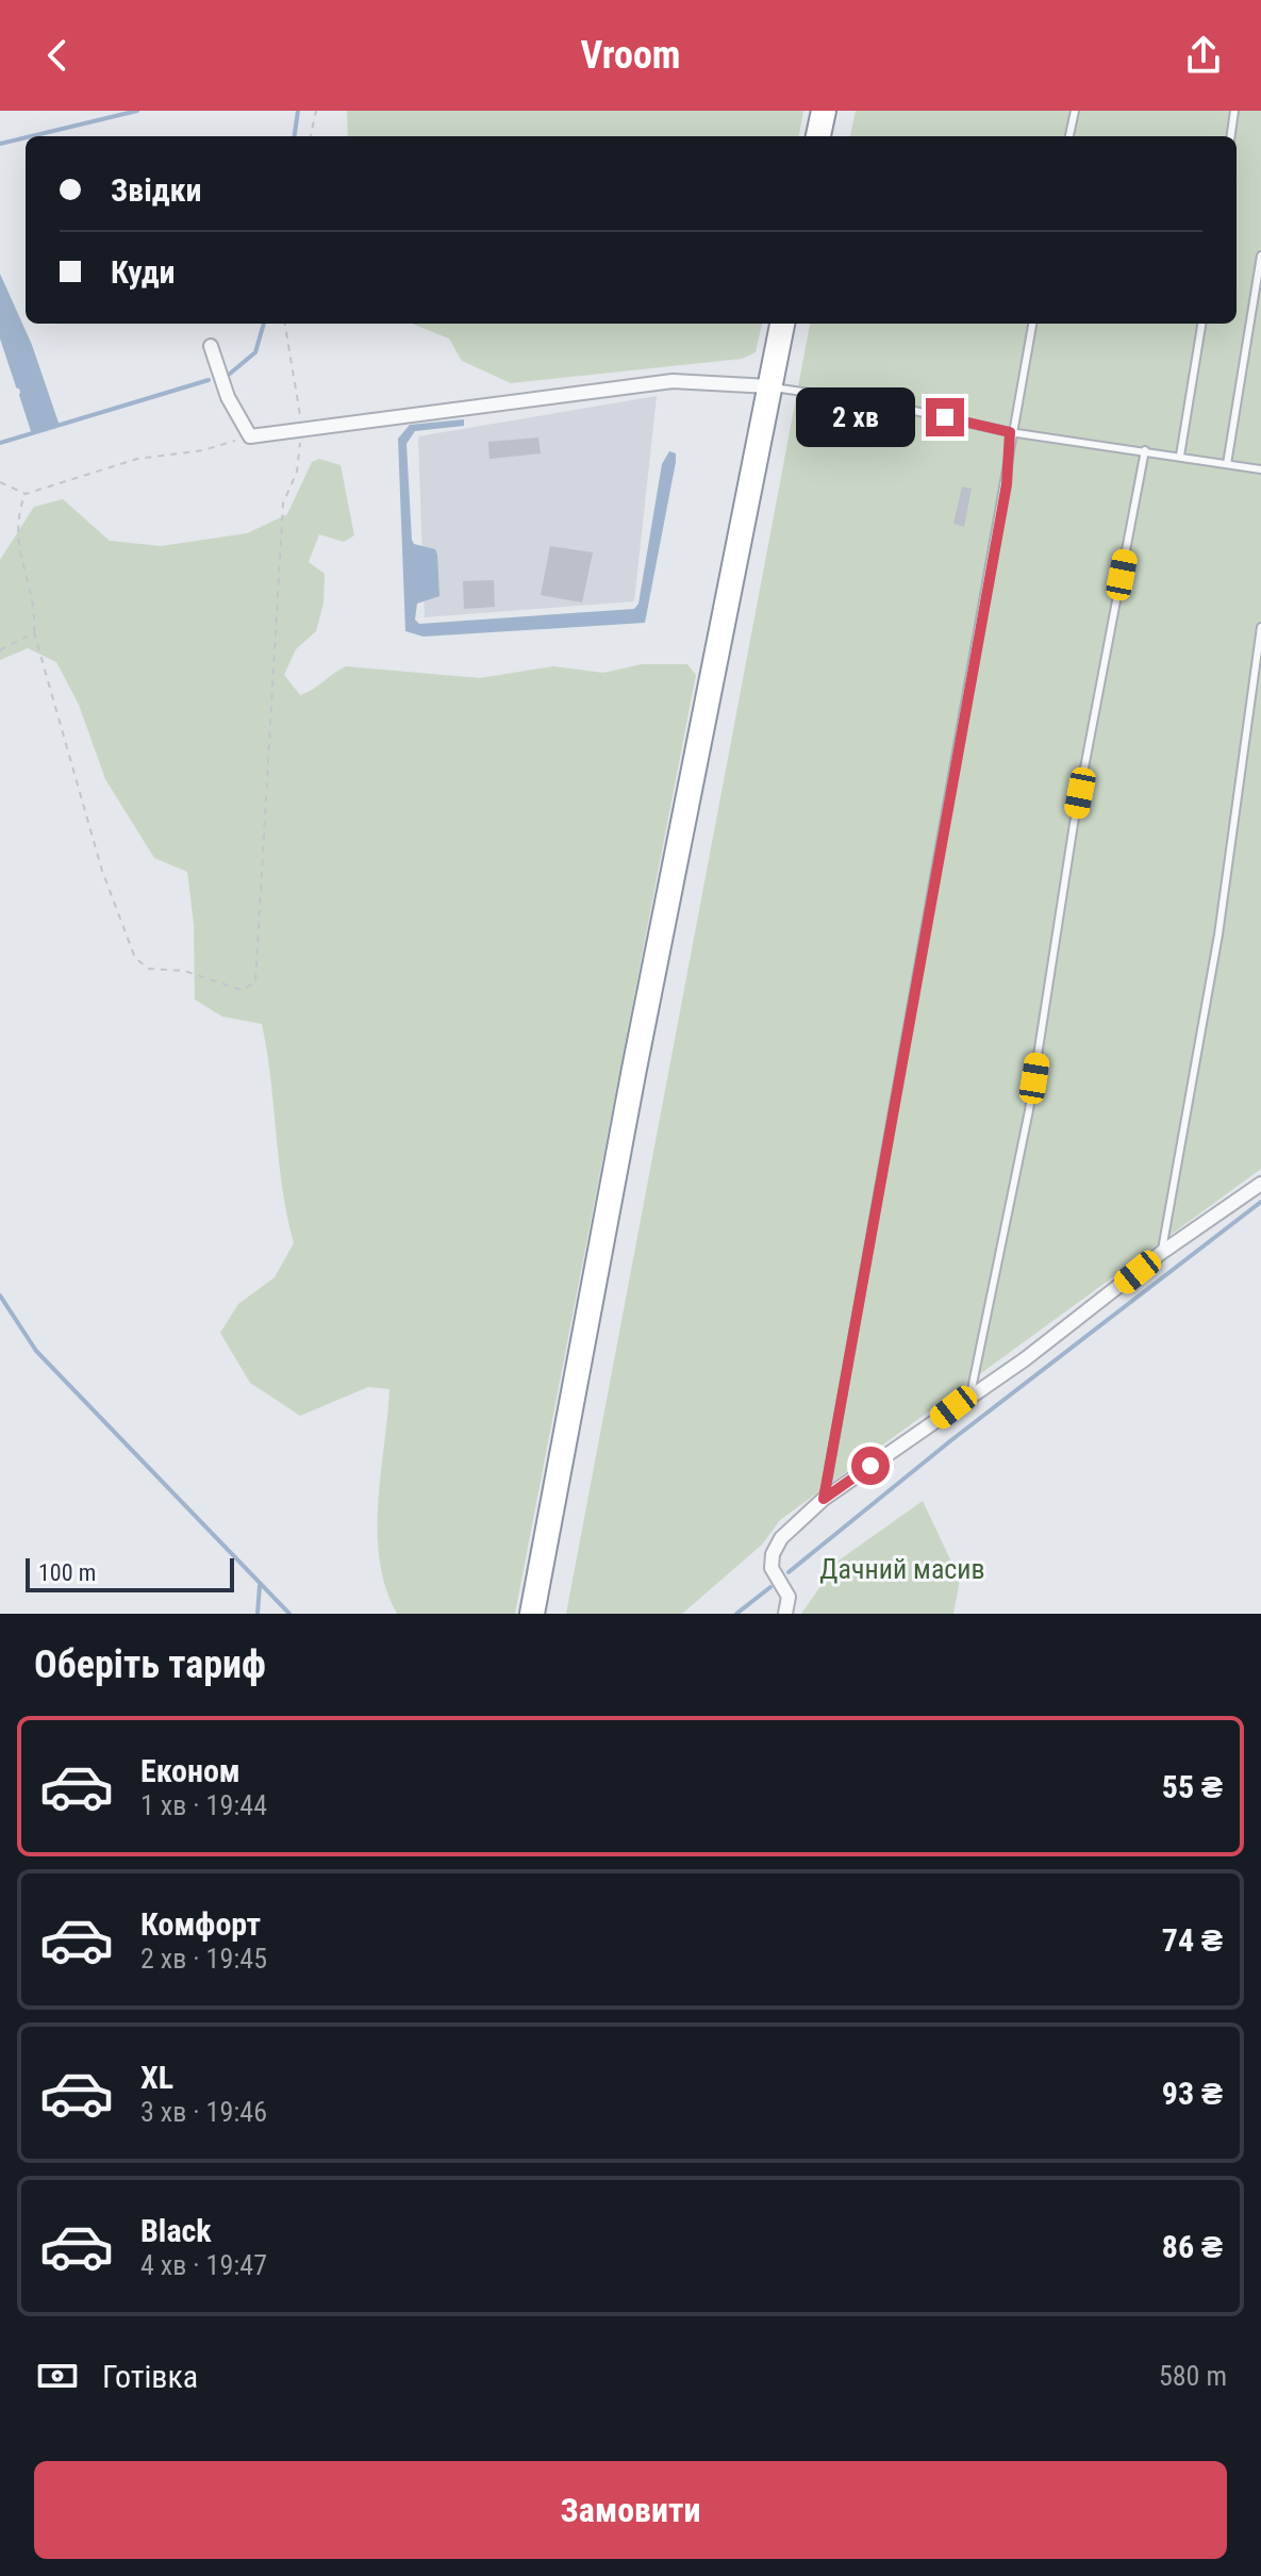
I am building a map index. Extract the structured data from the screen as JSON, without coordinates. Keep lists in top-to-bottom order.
{
  "parks": ["Дачний масив"],
  "scale_bar": "100 m",
  "page": {
    "header": "Vroom",
    "banner": ["Звідки", "Куди"],
    "bubble": "2 хв",
    "scale": "100 m",
    "heading": "Оберіть тариф",
    "list": [
      {
        "name": "Економ",
        "note": "1 хв · 19:44",
        "value": "55 ₴"
      },
      {
        "name": "Комфорт",
        "note": "2 хв · 19:45",
        "value": "74 ₴"
      },
      {
        "name": "XL",
        "note": "3 хв · 19:46",
        "value": "93 ₴"
      },
      {
        "name": "Black",
        "note": "4 хв · 19:47",
        "value": "86 ₴"
      }
    ],
    "pay": ["Готівка", "580 m"],
    "buttons": "Замовити"
  }
}
